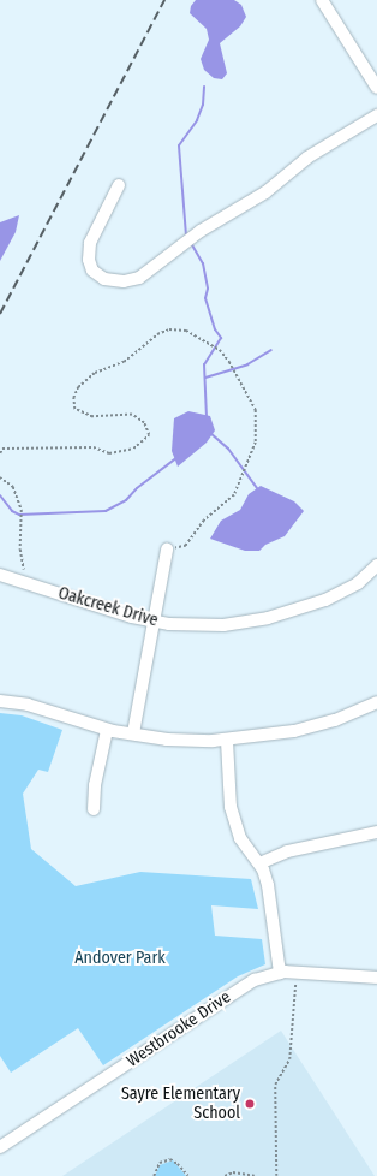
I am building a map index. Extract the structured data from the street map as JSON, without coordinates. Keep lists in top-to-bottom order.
{
  "streets": {
    "street": ["Oakcreek Drive", "Westbrooke Drive"]
  },
  "parks": ["Andover Park"],
  "places": ["Sayre Elementary School"]
}
